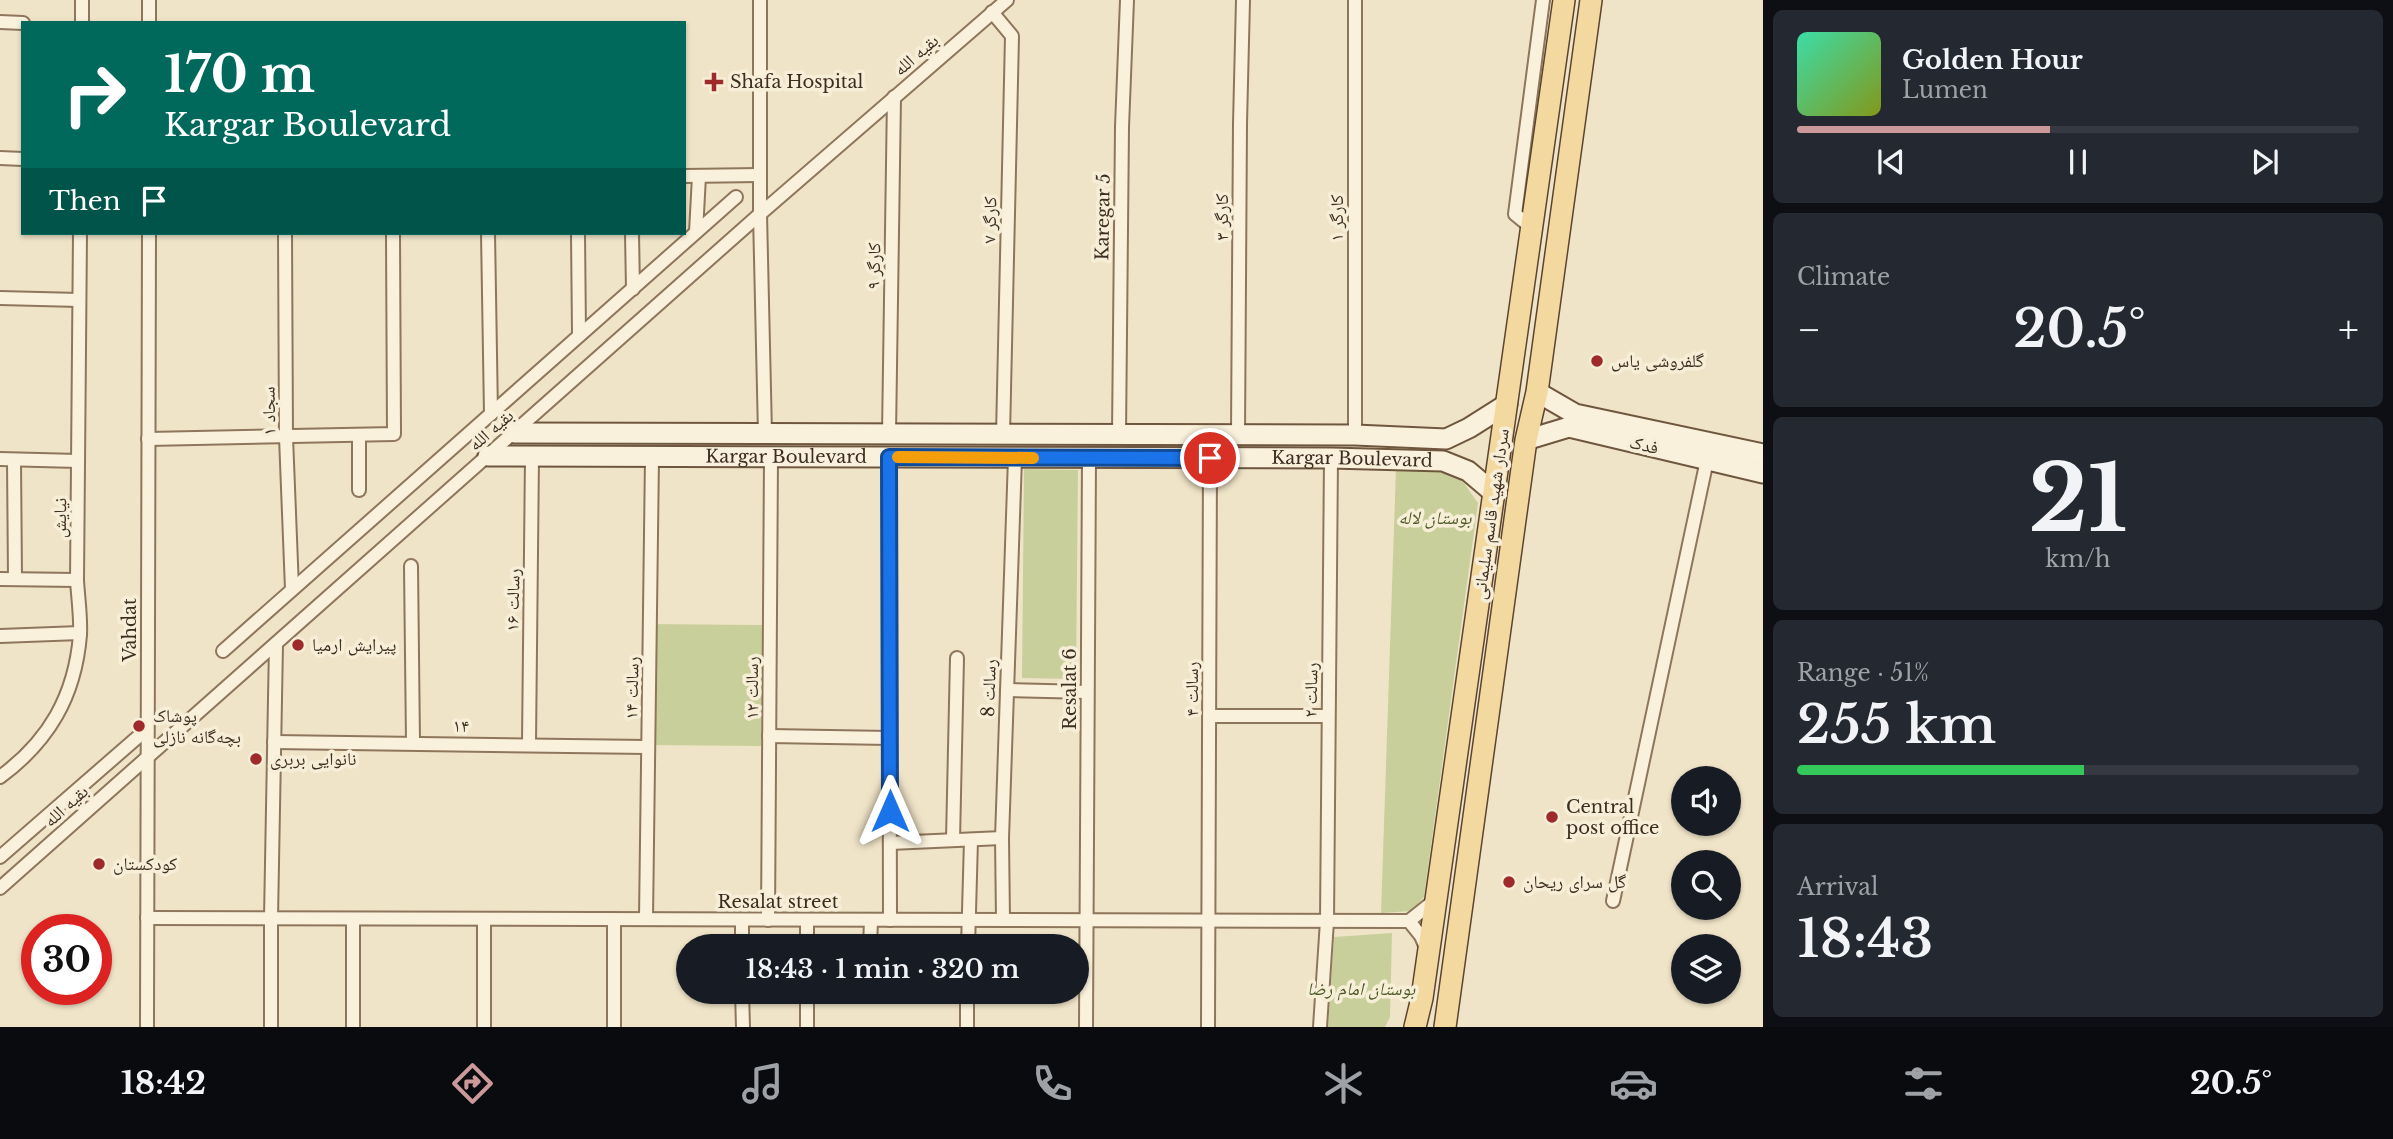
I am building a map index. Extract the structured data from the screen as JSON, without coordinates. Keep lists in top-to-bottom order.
{
  "streets": {
    "main road": ["سردار شهید قاسم سلیمانی"],
    "street": [
      "بقیه الله",
      "Karegar 5",
      "کارگر ۳",
      "کارگر ۱",
      "کارگر ۷",
      "کارگر ۹",
      "سجاد ۱",
      "فدک",
      "Kargar Boulevard",
      "نیایش",
      "رسالت ۱۶",
      "Vahdat",
      "رسالت ۱۴",
      "رسالت ۱۲",
      "رسالت 8",
      "Resalat 6",
      "رسالت ۴",
      "رسالت ۲",
      "۱۴",
      "Resalat street"
    ]
  },
  "crossings": [
    ["بقیه الله", "کارگر ۷"],
    ["بقیه الله", "کارگر ۹"],
    ["بقیه الله", "سجاد ۱"],
    ["بقیه الله", "Kargar Boulevard"],
    ["بقیه الله", "Vahdat"],
    ["Karegar 5", "Kargar Boulevard"],
    ["کارگر ۳", "Kargar Boulevard"],
    ["کارگر ۱", "Kargar Boulevard"],
    ["کارگر ۷", "Kargar Boulevard"],
    ["کارگر ۹", "Kargar Boulevard"],
    ["Kargar Boulevard", "سردار شهید قاسم سلیمانی"],
    ["Kargar Boulevard", "رسالت ۱۶"],
    ["Kargar Boulevard", "رسالت ۱۴"],
    ["Kargar Boulevard", "رسالت ۱۲"],
    ["Kargar Boulevard", "رسالت 8"],
    ["Kargar Boulevard", "Resalat 6"],
    ["Kargar Boulevard", "رسالت ۴"],
    ["Kargar Boulevard", "رسالت ۲"],
    ["رسالت ۱۶", "۱۴"],
    ["Vahdat", "Resalat street"],
    ["رسالت ۱۴", "۱۴"],
    ["رسالت ۱۴", "Resalat street"],
    ["رسالت ۱۲", "Resalat street"],
    ["رسالت 8", "Resalat street"],
    ["Resalat 6", "Resalat street"],
    ["رسالت ۴", "Resalat street"],
    ["رسالت ۲", "Resalat street"]
  ],
  "parks": ["بوستان لاله", "بوستان امام رضا"],
  "places": {
    "health": ["Shafa Hospital"],
    "other": [
      "گلفروشی یاس",
      "پیرایش ارمیا",
      "پوشاک بچه‌گانه نازلی",
      "نانوایی بربری",
      "Central post office",
      "کودکستان",
      "گل سرای ریحان"
    ]
  },
  "page": {
    "turn": ["170 m", "Kargar Boulevard"],
    "song": ["Golden Hour", "Lumen"],
    "then": "Then",
    "tile": [
      "Climate",
      ["21", "km/h"],
      ["Range · 51%", "255 km"],
      ["Arrival", "18:43"]
    ],
    "heat": ["−", "20.5°", "+"],
    "limit": "30",
    "trip": "18:43 · 1 min · 320 m",
    "tabs": ["18:42", "20.5°"]
  }
}
